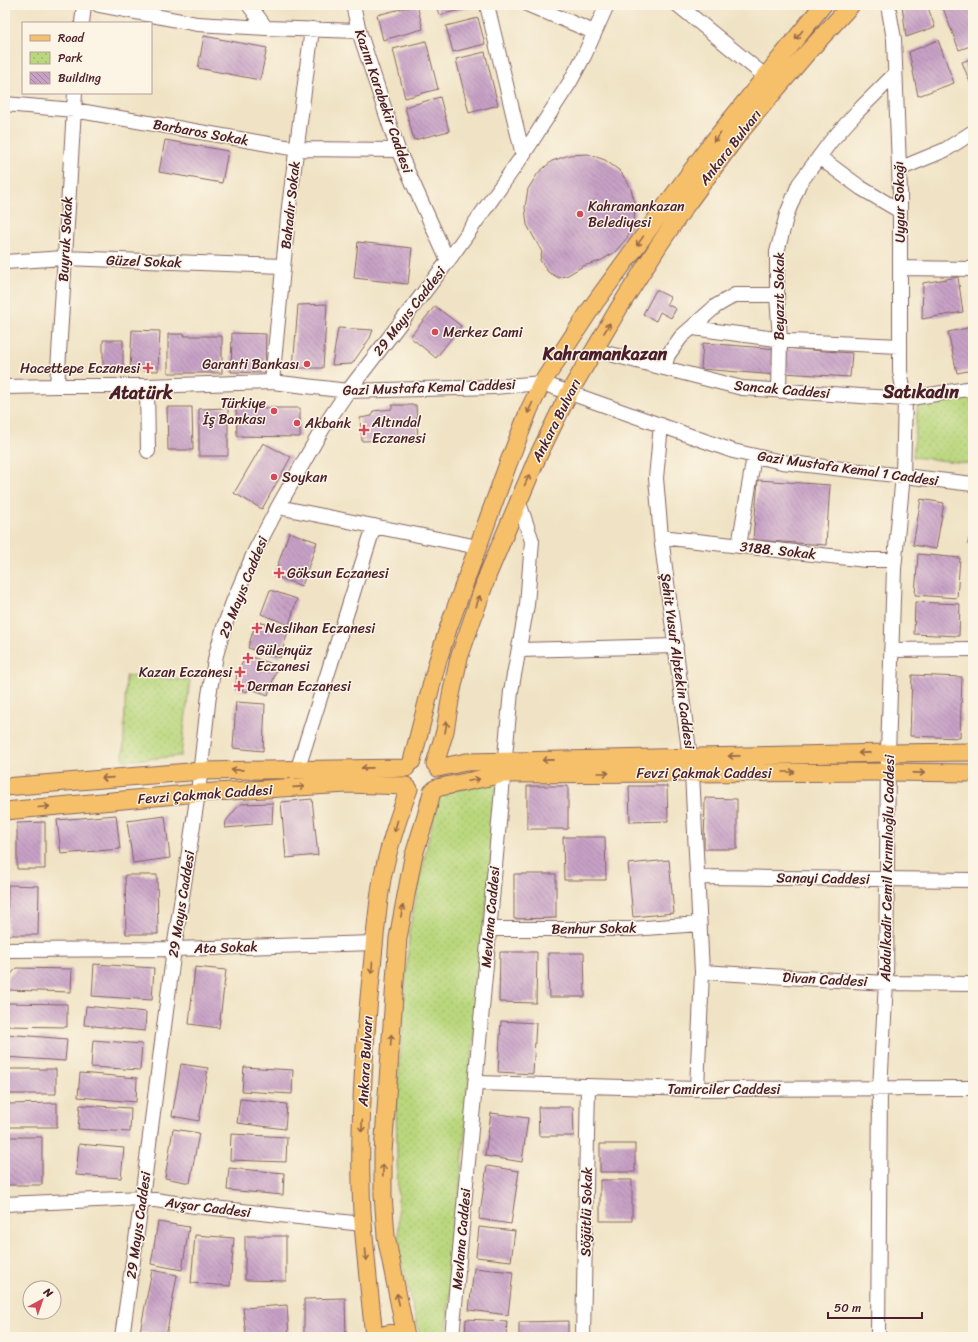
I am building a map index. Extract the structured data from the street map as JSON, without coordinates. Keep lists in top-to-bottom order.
{
  "streets": {
    "main road": ["Ankara Bulvarı", "Fevzi Çakmak Caddesi"],
    "street": [
      "Kazım Karabekir Caddesi",
      "Barbaros Sokak",
      "Uygur Sokağı",
      "Bahadır Sokak",
      "Buyruk Sokak",
      "Güzel Sokak",
      "Beyazıt Sokak",
      "29 Mayıs Caddesi",
      "Gazi Mustafa Kemal Caddesi",
      "Sancak Caddesi",
      "Gazi Mustafa Kemal 1 Caddesi",
      "3188. Sokak",
      "Şehit Yusuf Alptekin Caddesi",
      "Abdulkadir Cemil Kırımlıoğlu Caddesi",
      "Sanayi Caddesi",
      "Mevlana Caddesi",
      "Benhur Sokak",
      "Ata Sokak",
      "Divan Caddesi",
      "Tamirciler Caddesi",
      "Avşar Caddesi",
      "Söğütlü Sokak"
    ]
  },
  "crossings": [
    ["Kazım Karabekir Caddesi", "Barbaros Sokak"],
    ["Kazım Karabekir Caddesi", "29 Mayıs Caddesi"],
    ["Barbaros Sokak", "Bahadır Sokak"],
    ["Barbaros Sokak", "Buyruk Sokak"],
    ["Ankara Bulvarı", "Gazi Mustafa Kemal Caddesi"],
    ["Ankara Bulvarı", "Sancak Caddesi"],
    ["Ankara Bulvarı", "Gazi Mustafa Kemal 1 Caddesi"],
    ["Ankara Bulvarı", "Fevzi Çakmak Caddesi"],
    ["Ankara Bulvarı", "Mevlana Caddesi"],
    ["Ankara Bulvarı", "Ata Sokak"],
    ["Ankara Bulvarı", "Avşar Caddesi"],
    ["Uygur Sokağı", "Beyazıt Sokak"],
    ["Uygur Sokağı", "Sancak Caddesi"],
    ["Uygur Sokağı", "Abdulkadir Cemil Kırımlıoğlu Caddesi"],
    ["Bahadır Sokak", "Güzel Sokak"],
    ["Bahadır Sokak", "Gazi Mustafa Kemal Caddesi"],
    ["Buyruk Sokak", "Güzel Sokak"],
    ["Buyruk Sokak", "Gazi Mustafa Kemal Caddesi"],
    ["Beyazıt Sokak", "Sancak Caddesi"],
    ["29 Mayıs Caddesi", "Gazi Mustafa Kemal Caddesi"],
    ["29 Mayıs Caddesi", "Fevzi Çakmak Caddesi"],
    ["29 Mayıs Caddesi", "Ata Sokak"],
    ["29 Mayıs Caddesi", "Avşar Caddesi"],
    ["Gazi Mustafa Kemal Caddesi", "Gazi Mustafa Kemal 1 Caddesi"],
    ["Sancak Caddesi", "Abdulkadir Cemil Kırımlıoğlu Caddesi"],
    ["Gazi Mustafa Kemal 1 Caddesi", "Şehit Yusuf Alptekin Caddesi"],
    ["Gazi Mustafa Kemal 1 Caddesi", "Abdulkadir Cemil Kırımlıoğlu Caddesi"],
    ["3188. Sokak", "Şehit Yusuf Alptekin Caddesi"],
    ["3188. Sokak", "Abdulkadir Cemil Kırımlıoğlu Caddesi"],
    ["Şehit Yusuf Alptekin Caddesi", "Fevzi Çakmak Caddesi"],
    ["Şehit Yusuf Alptekin Caddesi", "Sanayi Caddesi"],
    ["Şehit Yusuf Alptekin Caddesi", "Benhur Sokak"],
    ["Şehit Yusuf Alptekin Caddesi", "Divan Caddesi"],
    ["Şehit Yusuf Alptekin Caddesi", "Tamirciler Caddesi"],
    ["Fevzi Çakmak Caddesi", "Abdulkadir Cemil Kırımlıoğlu Caddesi"],
    ["Fevzi Çakmak Caddesi", "Mevlana Caddesi"],
    ["Abdulkadir Cemil Kırımlıoğlu Caddesi", "Sanayi Caddesi"],
    ["Abdulkadir Cemil Kırımlıoğlu Caddesi", "Divan Caddesi"],
    ["Abdulkadir Cemil Kırımlıoğlu Caddesi", "Tamirciler Caddesi"],
    ["Mevlana Caddesi", "Benhur Sokak"],
    ["Mevlana Caddesi", "Tamirciler Caddesi"],
    ["Tamirciler Caddesi", "Söğütlü Sokak"]
  ],
  "districts": ["Kahramankazan", "Satıkadın", "Atatürk"],
  "places": {
    "other": [
      "Kahramankazan Belediyesi",
      "Merkez Cami",
      "Garanti Bankası",
      "Türkiye İş Bankası",
      "Akbank",
      "Soykan"
    ],
    "health": [
      "Hacettepe Eczanesi",
      "Altındal Eczanesi",
      "Göksun Eczanesi",
      "Neslihan Eczanesi",
      "Gülenyüz Eczanesi",
      "Kazan Eczanesi",
      "Derman Eczanesi"
    ]
  },
  "legend": ["Road", "Park", "Building"],
  "scale_bar": "50 m",
  "north": "top right"
}
